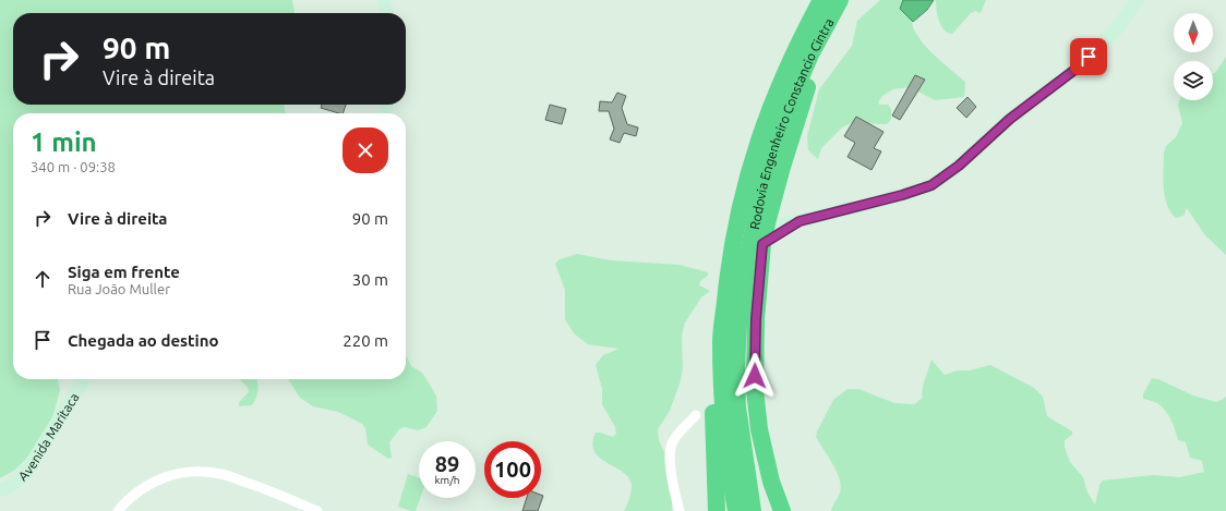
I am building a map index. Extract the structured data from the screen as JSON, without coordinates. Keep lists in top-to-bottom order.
{
  "streets": {
    "highway": ["Rodovia Engenheiro Constancio Cintra"],
    "street": ["Avenida Maritaca"]
  },
  "north": "bottom",
  "page": {
    "turn": ["90 m", "Vire à direita"],
    "heading": ["1 min", "340 m · 09:38"],
    "list": [
      {
        "name": "Vire à direita",
        "value": "90 m"
      },
      {
        "name": "Siga em frente",
        "note": "Rua João Muller",
        "value": "30 m"
      },
      {
        "name": "Chegada ao destino",
        "value": "220 m"
      }
    ],
    "speed": "89 km/h",
    "limit": "100"
  }
}
